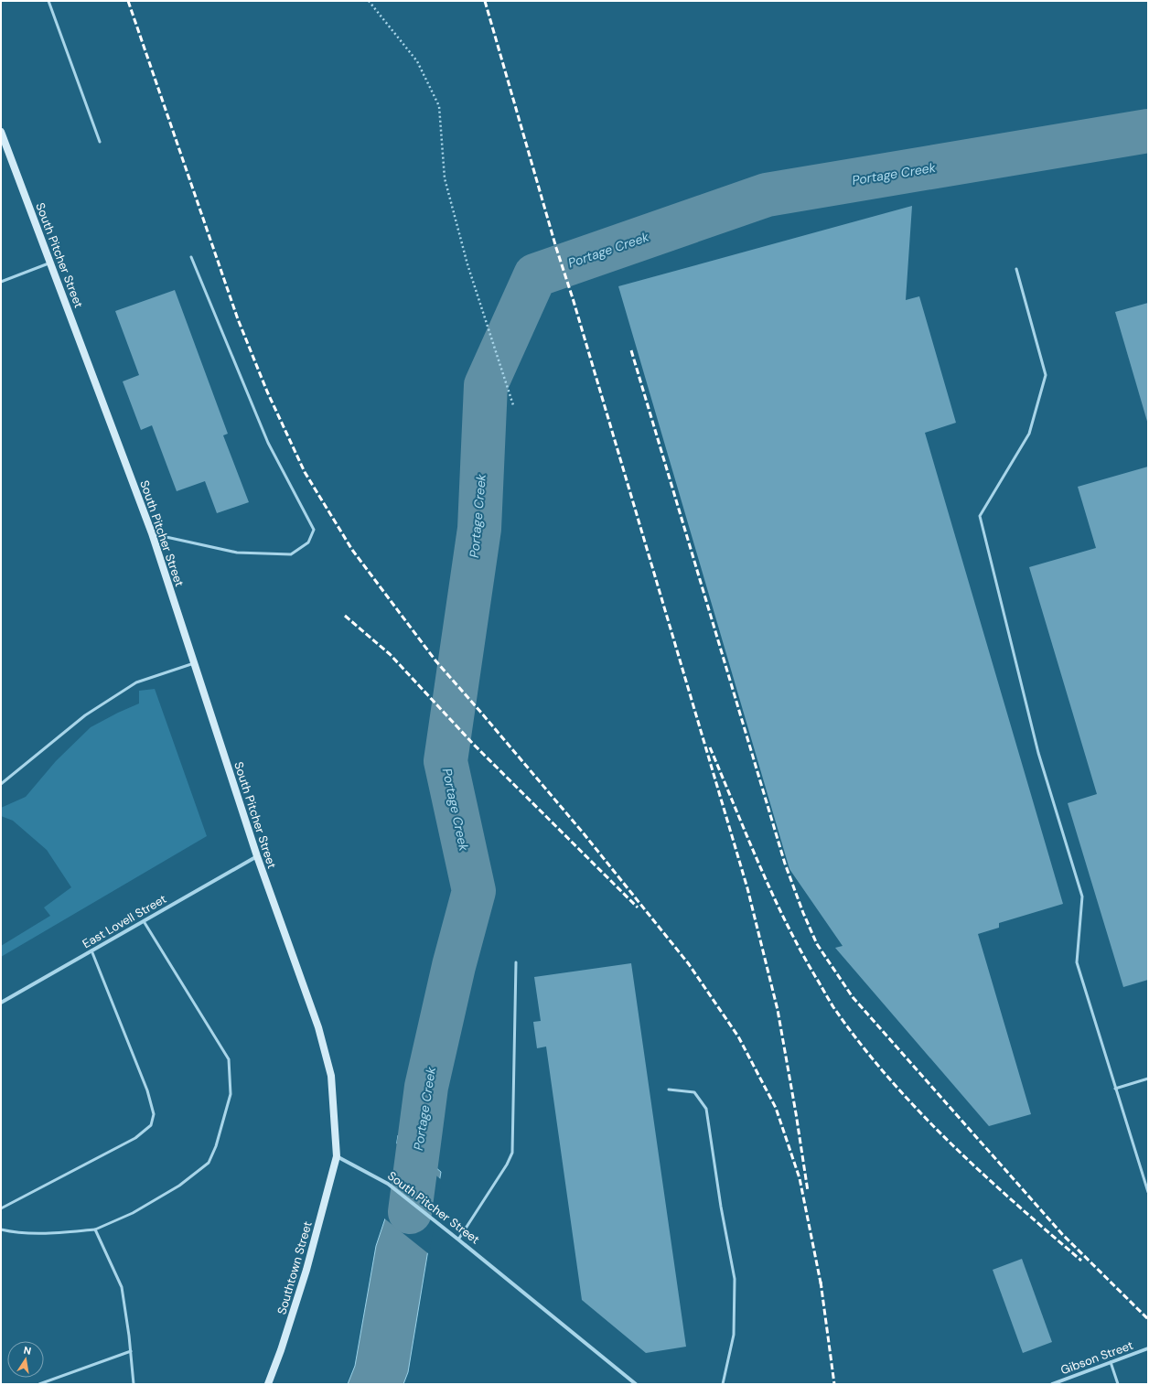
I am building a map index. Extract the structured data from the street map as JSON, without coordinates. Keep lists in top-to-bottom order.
{
  "streets": {
    "main road": ["South Pitcher Street", "Southtown Street"],
    "street": ["East Lovell Street", "Gibson Street"]
  },
  "crossings": [
    ["South Pitcher Street", "East Lovell Street"],
    ["South Pitcher Street", "Southtown Street"]
  ],
  "water": ["Portage Creek"],
  "north": "top"
}
